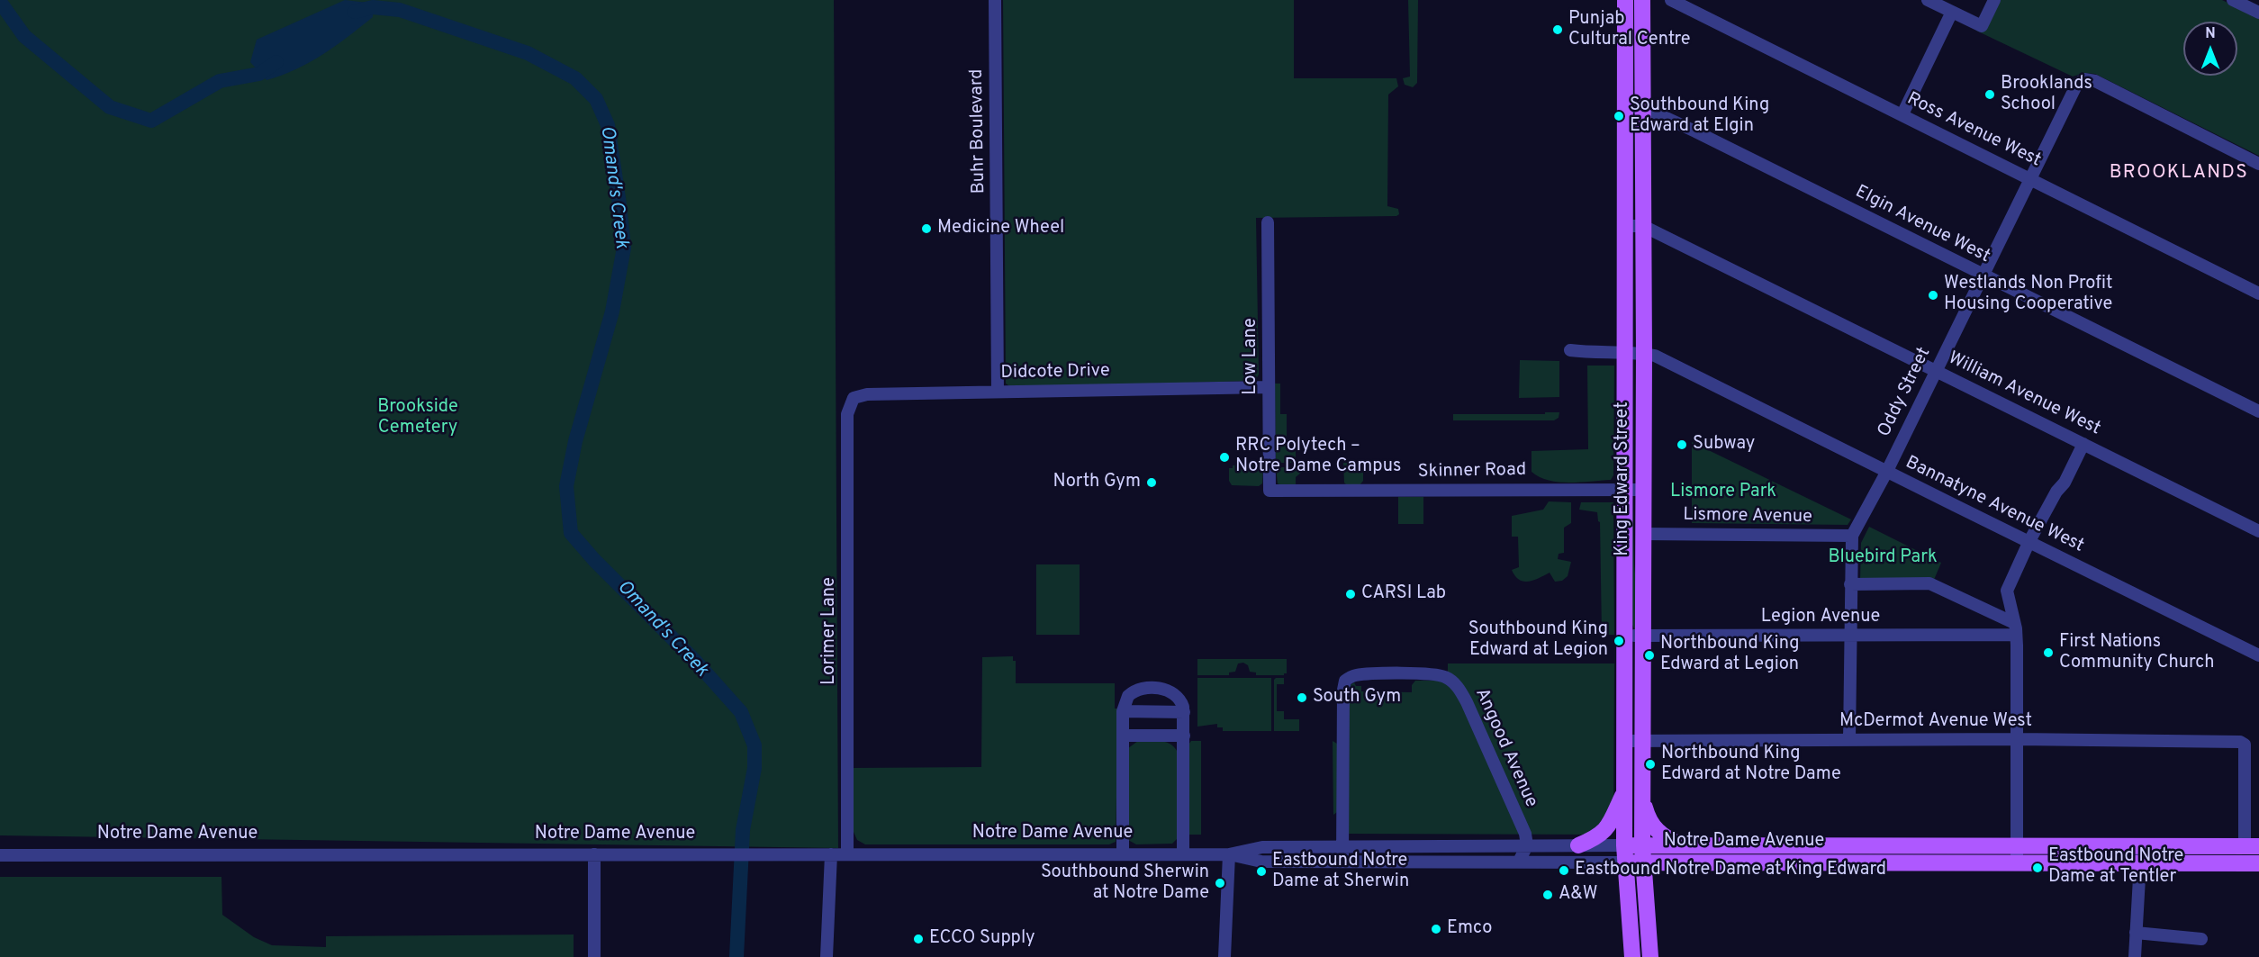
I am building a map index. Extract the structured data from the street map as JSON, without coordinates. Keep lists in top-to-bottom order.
{
  "streets": {
    "main road": ["King Edward Street", "Notre Dame Avenue"],
    "street": [
      "Ross Avenue West",
      "Buhr Boulevard",
      "Elgin Avenue West",
      "Low Lane",
      "Didcote Drive",
      "Oddy Street",
      "William Avenue West",
      "Skinner Road",
      "Bannatyne Avenue West",
      "Lismore Avenue",
      "Legion Avenue",
      "Lorimer Lane",
      "McDermot Avenue West",
      "Angood Avenue"
    ]
  },
  "crossings": [
    ["Ross Avenue West", "Oddy Street"],
    ["Buhr Boulevard", "Didcote Drive"],
    ["Elgin Avenue West", "Oddy Street"],
    ["Elgin Avenue West", "King Edward Street"],
    ["Low Lane", "Didcote Drive"],
    ["Low Lane", "Skinner Road"],
    ["Didcote Drive", "Lorimer Lane"],
    ["Oddy Street", "William Avenue West"],
    ["Oddy Street", "Bannatyne Avenue West"],
    ["Oddy Street", "Lismore Avenue"],
    ["Oddy Street", "Legion Avenue"],
    ["Oddy Street", "McDermot Avenue West"],
    ["William Avenue West", "King Edward Street"],
    ["Skinner Road", "King Edward Street"],
    ["King Edward Street", "Bannatyne Avenue West"],
    ["King Edward Street", "Lismore Avenue"],
    ["King Edward Street", "Legion Avenue"],
    ["King Edward Street", "McDermot Avenue West"],
    ["King Edward Street", "Notre Dame Avenue"],
    ["Lorimer Lane", "Notre Dame Avenue"],
    ["McDermot Avenue West", "Notre Dame Avenue"],
    ["Angood Avenue", "Notre Dame Avenue"]
  ],
  "districts": ["BROOKLANDS"],
  "water": ["Omand's Creek"],
  "parks": ["Brookside Cemetery", "Lismore Park", "Bluebird Park"],
  "places": [
    "Punjab Cultural Centre",
    "Brooklands School",
    "Southbound King Edward at Elgin",
    "Medicine Wheel",
    "Westlands Non Profit Housing Cooperative",
    "Subway",
    "RRC Polytech – Notre Dame Campus",
    "North Gym",
    "CARSI Lab",
    "Southbound King Edward at Legion",
    "First Nations Community Church",
    "Northbound King Edward at Legion",
    "South Gym",
    "Northbound King Edward at Notre Dame",
    "Eastbound Notre Dame at Tentler",
    "Eastbound Notre Dame at King Edward",
    "Eastbound Notre Dame at Sherwin",
    "Southbound Sherwin at Notre Dame",
    "A&W",
    "Emco",
    "ECCO Supply"
  ],
  "north": "top"
}
